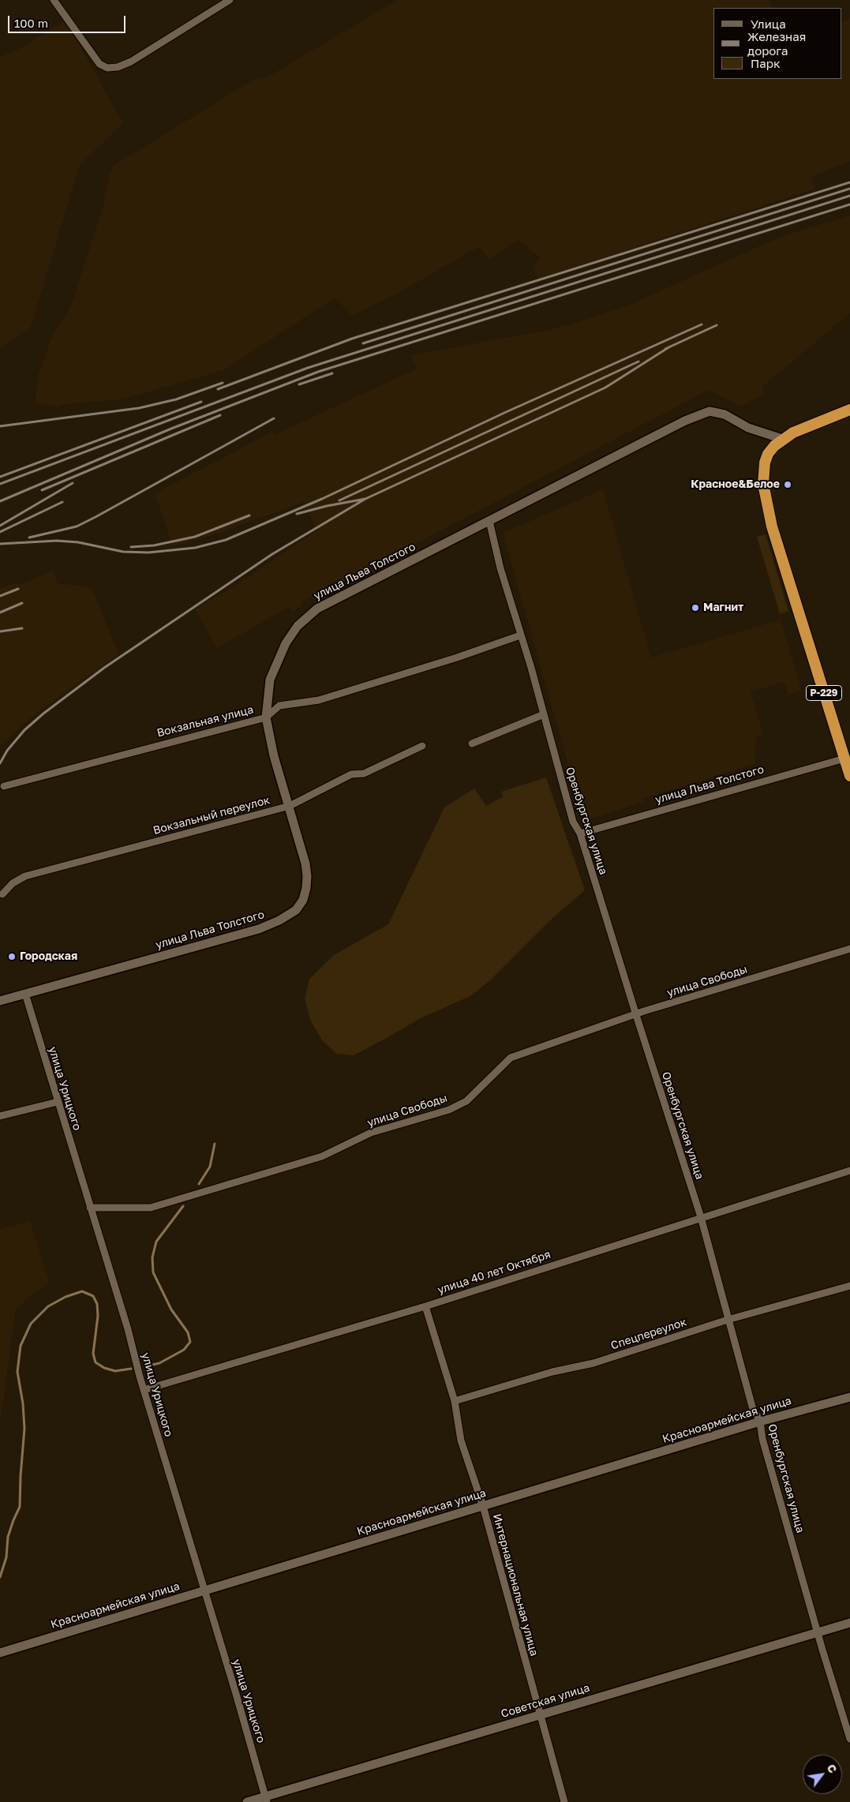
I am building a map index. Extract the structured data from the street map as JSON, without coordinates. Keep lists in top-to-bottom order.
{
  "streets": {
    "highway": ["Р-229"],
    "street": [
      "улица Льва Толстого",
      "Вокзальная улица",
      "Вокзальный переулок",
      "Оренбургская улица",
      "улица Свободы",
      "улица Урицкого",
      "улица 40 лет Октября",
      "Спецпереулок",
      "Красноармейская улица",
      "Интернациональная улица",
      "Советская улица"
    ]
  },
  "crossings": [
    ["улица Льва Толстого", "Р-229"],
    ["улица Льва Толстого", "Вокзальная улица"],
    ["улица Льва Толстого", "Вокзальный переулок"],
    ["улица Льва Толстого", "Оренбургская улица"],
    ["улица Льва Толстого", "улица Урицкого"],
    ["Вокзальная улица", "Оренбургская улица"],
    ["Оренбургская улица", "улица Свободы"],
    ["Оренбургская улица", "улица 40 лет Октября"],
    ["Оренбургская улица", "Спецпереулок"],
    ["Оренбургская улица", "Красноармейская улица"],
    ["Оренбургская улица", "Советская улица"],
    ["улица Свободы", "улица Урицкого"],
    ["улица Урицкого", "улица 40 лет Октября"],
    ["улица Урицкого", "Красноармейская улица"],
    ["улица Урицкого", "Советская улица"],
    ["улица 40 лет Октября", "Интернациональная улица"],
    ["Спецпереулок", "Интернациональная улица"],
    ["Красноармейская улица", "Интернациональная улица"],
    ["Интернациональная улица", "Советская улица"]
  ],
  "places": ["Красное&Белое", "Магнит", "Городская"],
  "legend": ["Улица", "Железная дорога", "Парк"],
  "scale_bar": "100 m",
  "north": "top right"
}
